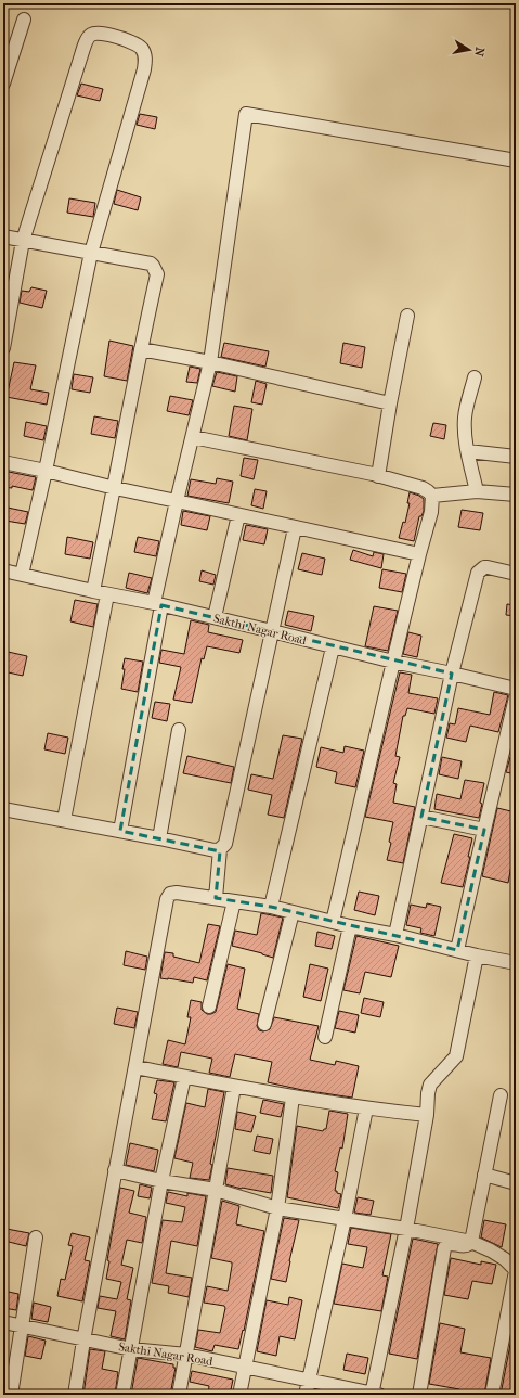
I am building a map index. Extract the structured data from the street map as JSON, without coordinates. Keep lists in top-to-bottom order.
{
  "streets": {
    "street": ["Sakthi Nagar Road"]
  },
  "north": "right"
}
